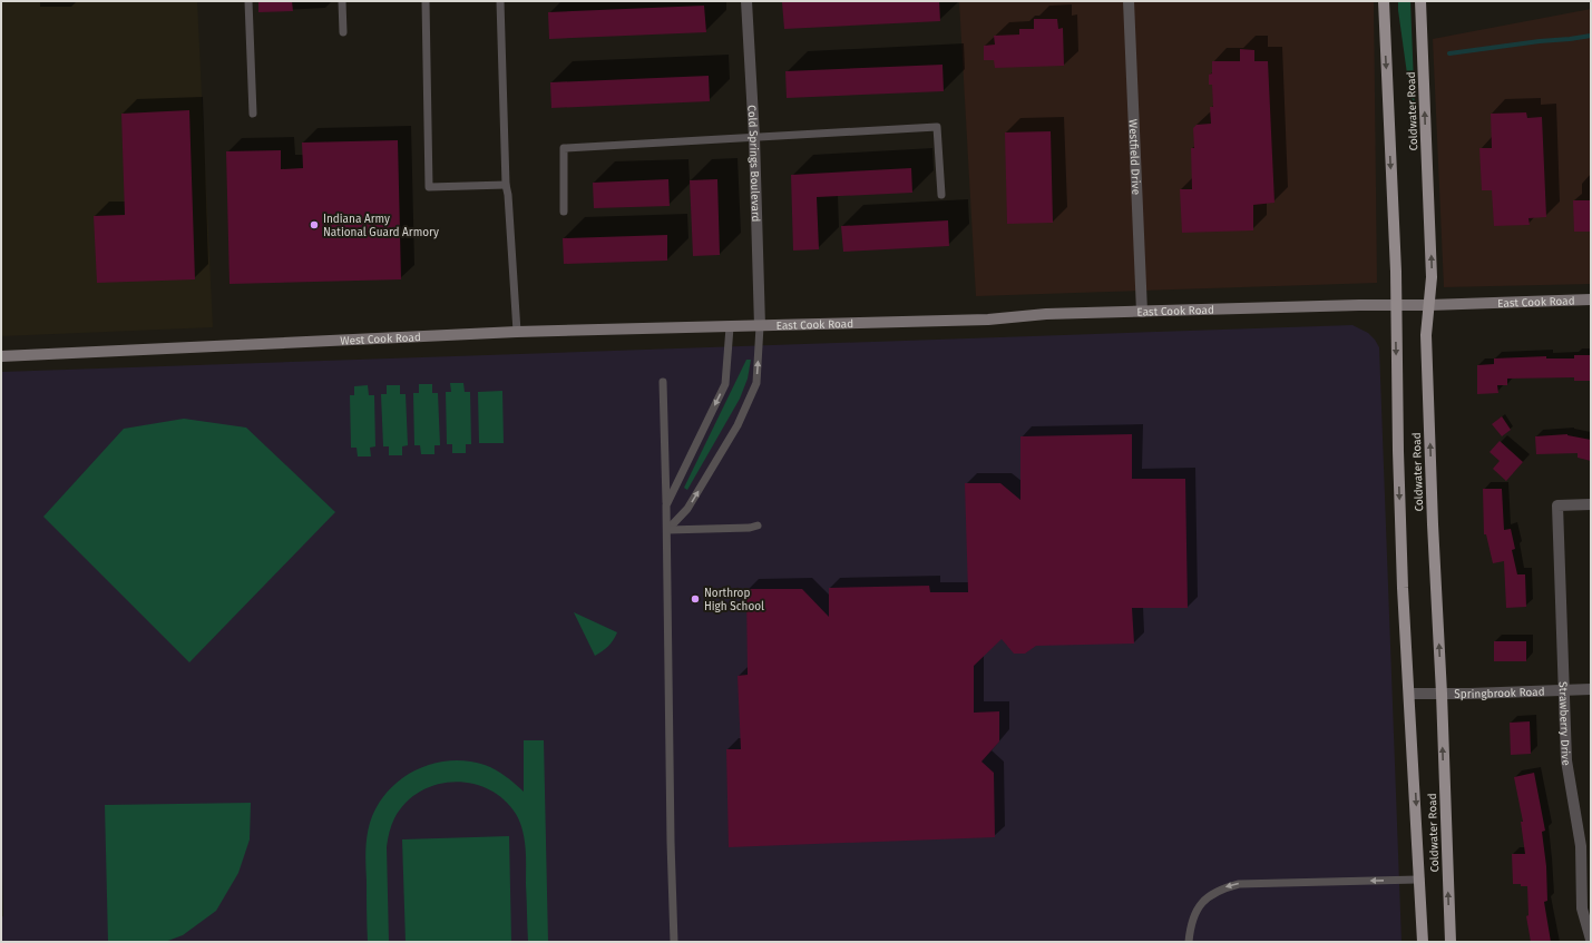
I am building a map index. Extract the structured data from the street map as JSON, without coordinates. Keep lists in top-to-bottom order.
{
  "streets": {
    "main road": ["Coldwater Road", "East Cook Road", "West Cook Road"],
    "street": [
      "Westfield Drive",
      "Cold Springs Boulevard",
      "Springbrook Road",
      "Strawberry Drive"
    ]
  },
  "crossings": [
    ["Coldwater Road", "East Cook Road"],
    ["Coldwater Road", "Springbrook Road"],
    ["Westfield Drive", "East Cook Road"],
    ["Cold Springs Boulevard", "East Cook Road"],
    ["Cold Springs Boulevard", "West Cook Road"],
    ["East Cook Road", "West Cook Road"],
    ["Springbrook Road", "Strawberry Drive"]
  ],
  "places": ["Indiana Army National Guard Armory", "Northrop High School"]
}
